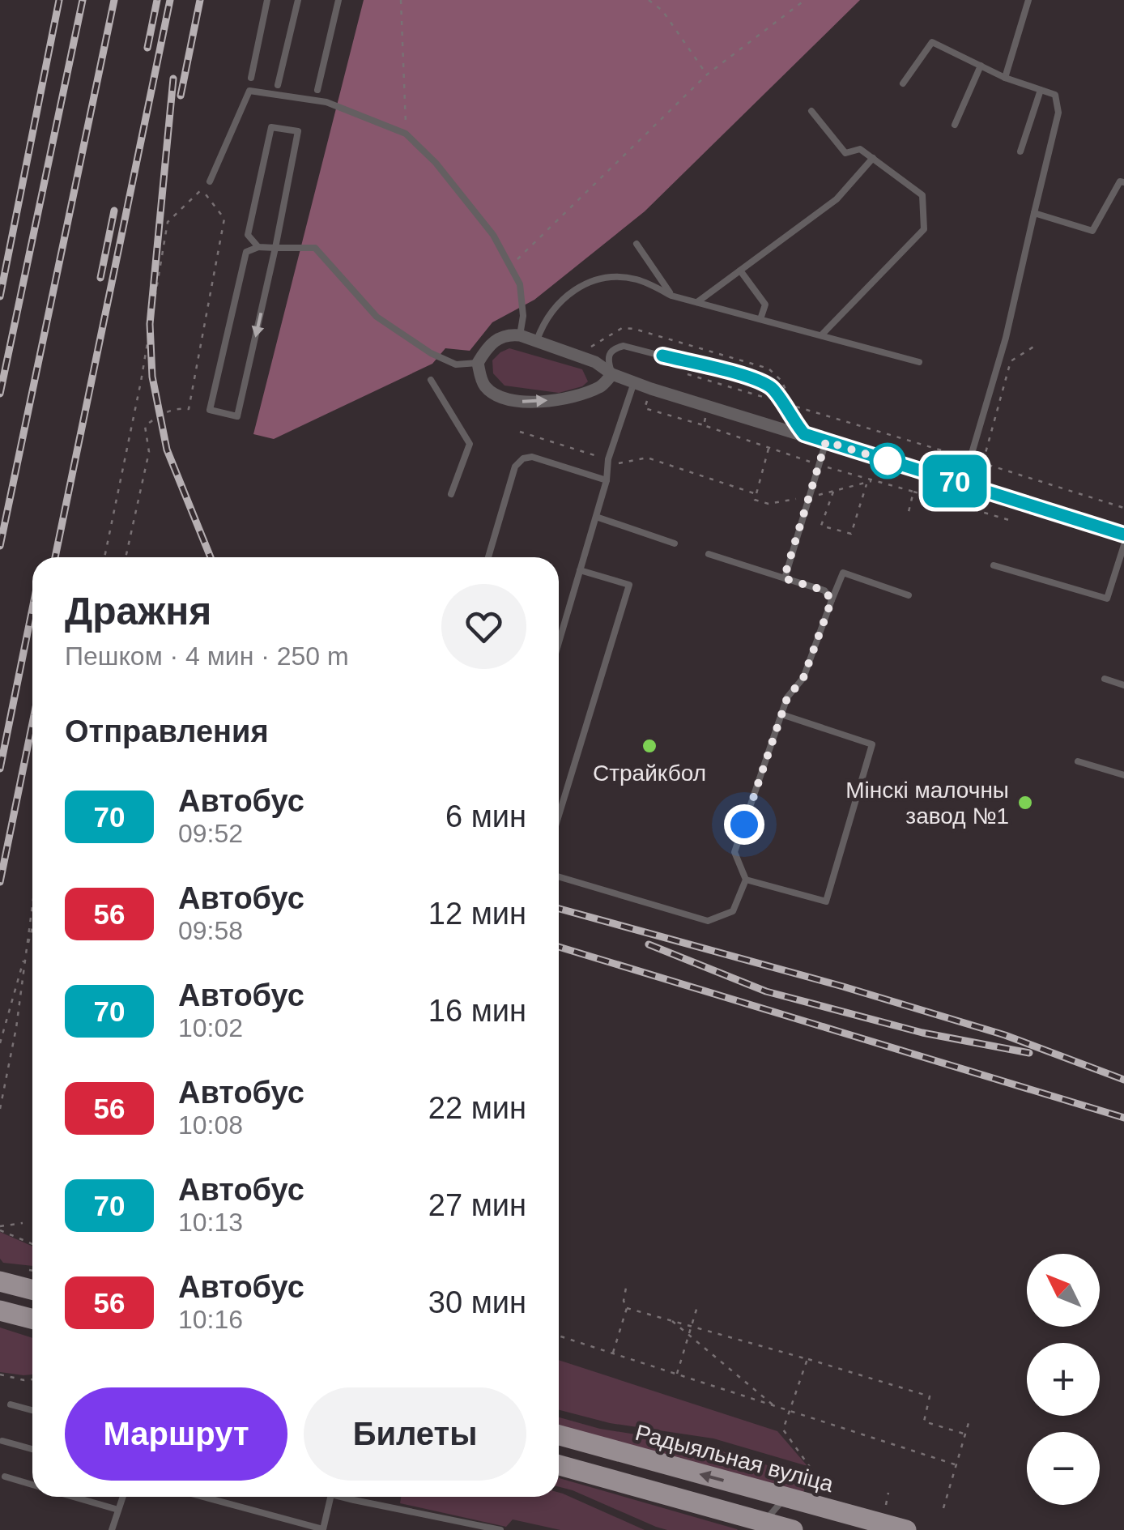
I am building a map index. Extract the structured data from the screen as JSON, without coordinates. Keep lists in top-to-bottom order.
{
  "streets": {
    "main road": ["Радыяльная вуліца"]
  },
  "places": ["Страйкбол", "Мінскі малочны завод №1"],
  "lines": ["bus line 70"],
  "north": "top left",
  "page": {
    "on_map": "70",
    "heading": [
      ["Дражня", "Пешком · 4 мин · 250 m"],
      "Отправления"
    ],
    "list": [
      {
        "mark": "70",
        "name": "Автобус",
        "note": "09:52",
        "value": "6 мин"
      },
      {
        "mark": "56",
        "name": "Автобус",
        "note": "09:58",
        "value": "12 мин"
      },
      {
        "mark": "70",
        "name": "Автобус",
        "note": "10:02",
        "value": "16 мин"
      },
      {
        "mark": "56",
        "name": "Автобус",
        "note": "10:08",
        "value": "22 мин"
      },
      {
        "mark": "70",
        "name": "Автобус",
        "note": "10:13",
        "value": "27 мин"
      },
      {
        "mark": "56",
        "name": "Автобус",
        "note": "10:16",
        "value": "30 мин"
      }
    ],
    "map_buttons": ["+", "−"],
    "buttons": ["Маршрут", "Билеты"]
  }
}
